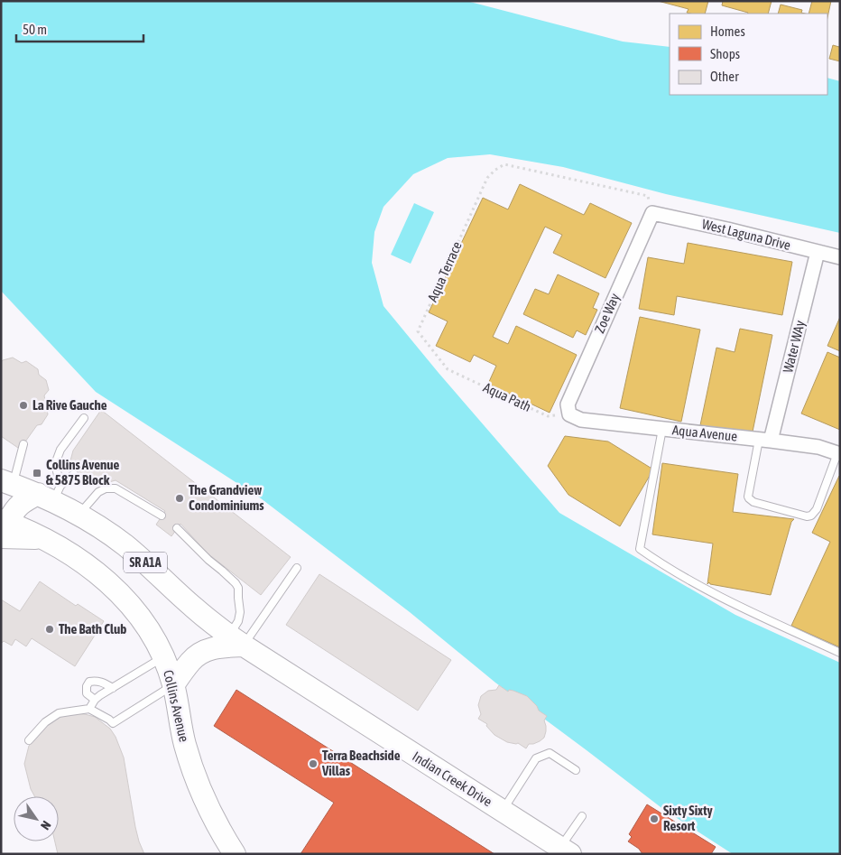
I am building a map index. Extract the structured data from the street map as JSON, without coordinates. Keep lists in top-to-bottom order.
{
  "streets": {
    "main road": ["SR A1A", "Collins Avenue", "Indian Creek Drive"],
    "street": [
      "West Laguna Drive",
      "Zoe Way",
      "Water WAy",
      "Aqua Avenue"
    ],
    "path": ["Aqua Terrace", "Aqua Path"]
  },
  "crossings": [
    ["West Laguna Drive", "Aqua Terrace"],
    ["West Laguna Drive", "Zoe Way"],
    ["West Laguna Drive", "Water WAy"],
    ["Aqua Terrace", "Zoe Way"],
    ["Aqua Terrace", "Aqua Path"],
    ["Zoe Way", "Aqua Path"],
    ["Zoe Way", "Aqua Avenue"],
    ["Water WAy", "Aqua Avenue"],
    ["Aqua Path", "Aqua Avenue"],
    ["SR A1A", "Indian Creek Drive"]
  ],
  "places": {
    "other": [
      "La Rive Gauche",
      "The Grandview Condominiums",
      "The Bath Club",
      "Terra Beachside Villas",
      "Sixty Sixty Resort"
    ],
    "transit": ["Collins Avenue & 5875 Block"]
  },
  "legend": ["Homes", "Shops", "Other"],
  "scale_bar": "50 m",
  "north": "bottom right"
}
